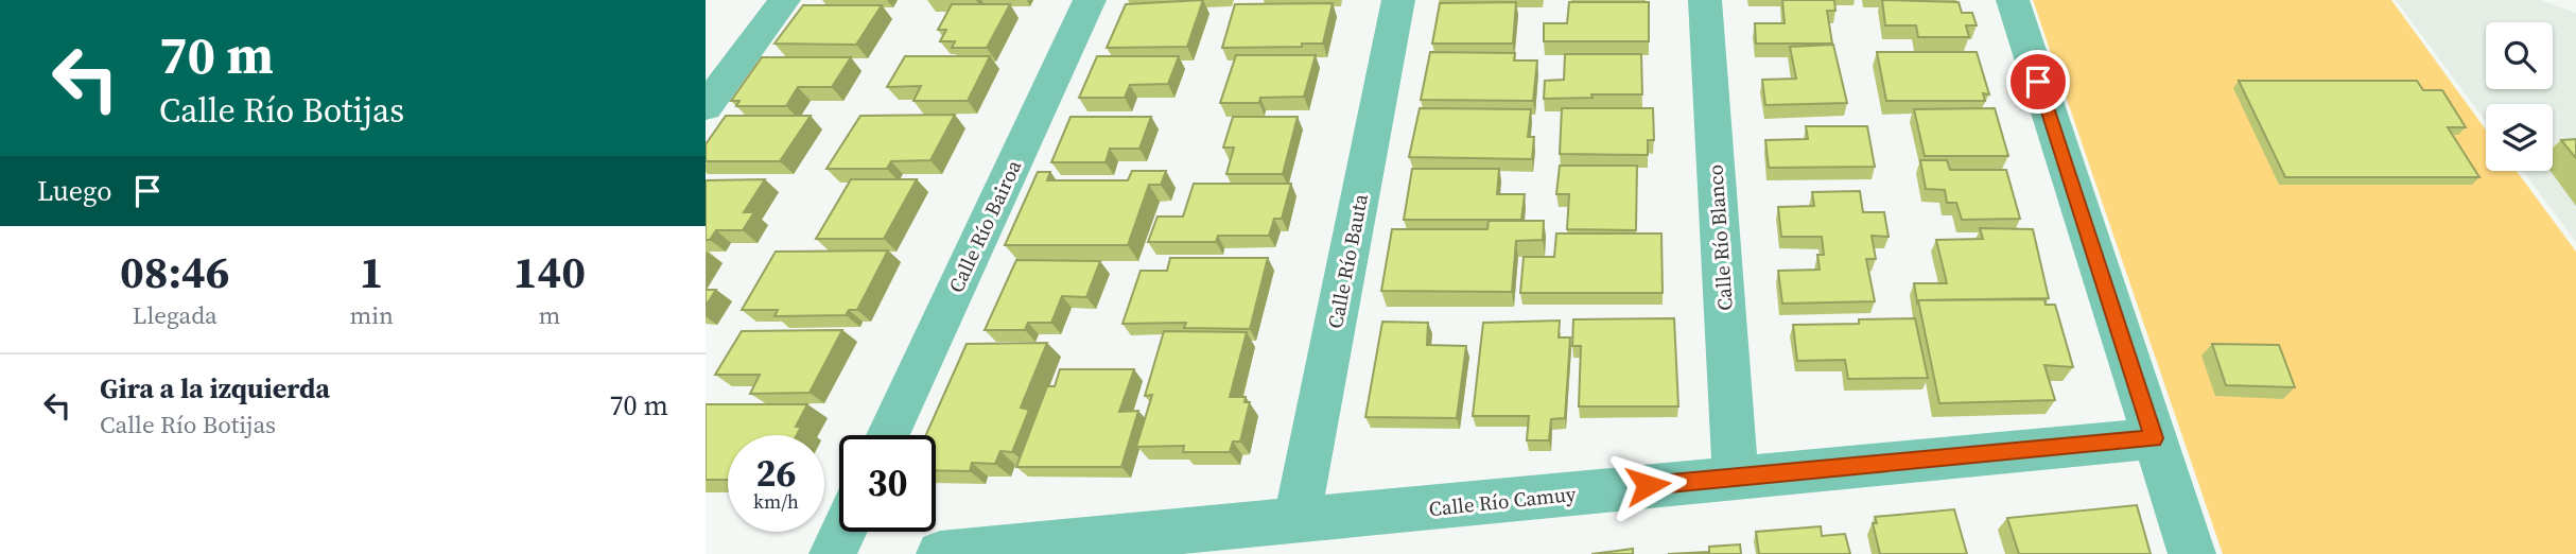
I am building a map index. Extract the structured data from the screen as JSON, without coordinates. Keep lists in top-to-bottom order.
{
  "streets": {
    "street": [
      "Calle Río Bairoa",
      "Calle Río Blanco",
      "Calle Río Bauta",
      "Calle Río Camuy"
    ]
  },
  "crossings": [
    ["Calle Río Blanco", "Calle Río Camuy"],
    ["Calle Río Bauta", "Calle Río Camuy"]
  ],
  "page": {
    "turn": ["70 m", "Calle Río Botijas"],
    "then": "Luego",
    "eta": [
      "08:46",
      "Llegada",
      "1",
      "min",
      "140",
      "m"
    ],
    "list": [
      {
        "name": "Gira a la izquierda",
        "note": "Calle Río Botijas",
        "value": "70 m"
      }
    ],
    "speed": "26 km/h",
    "limit": "30"
  }
}
